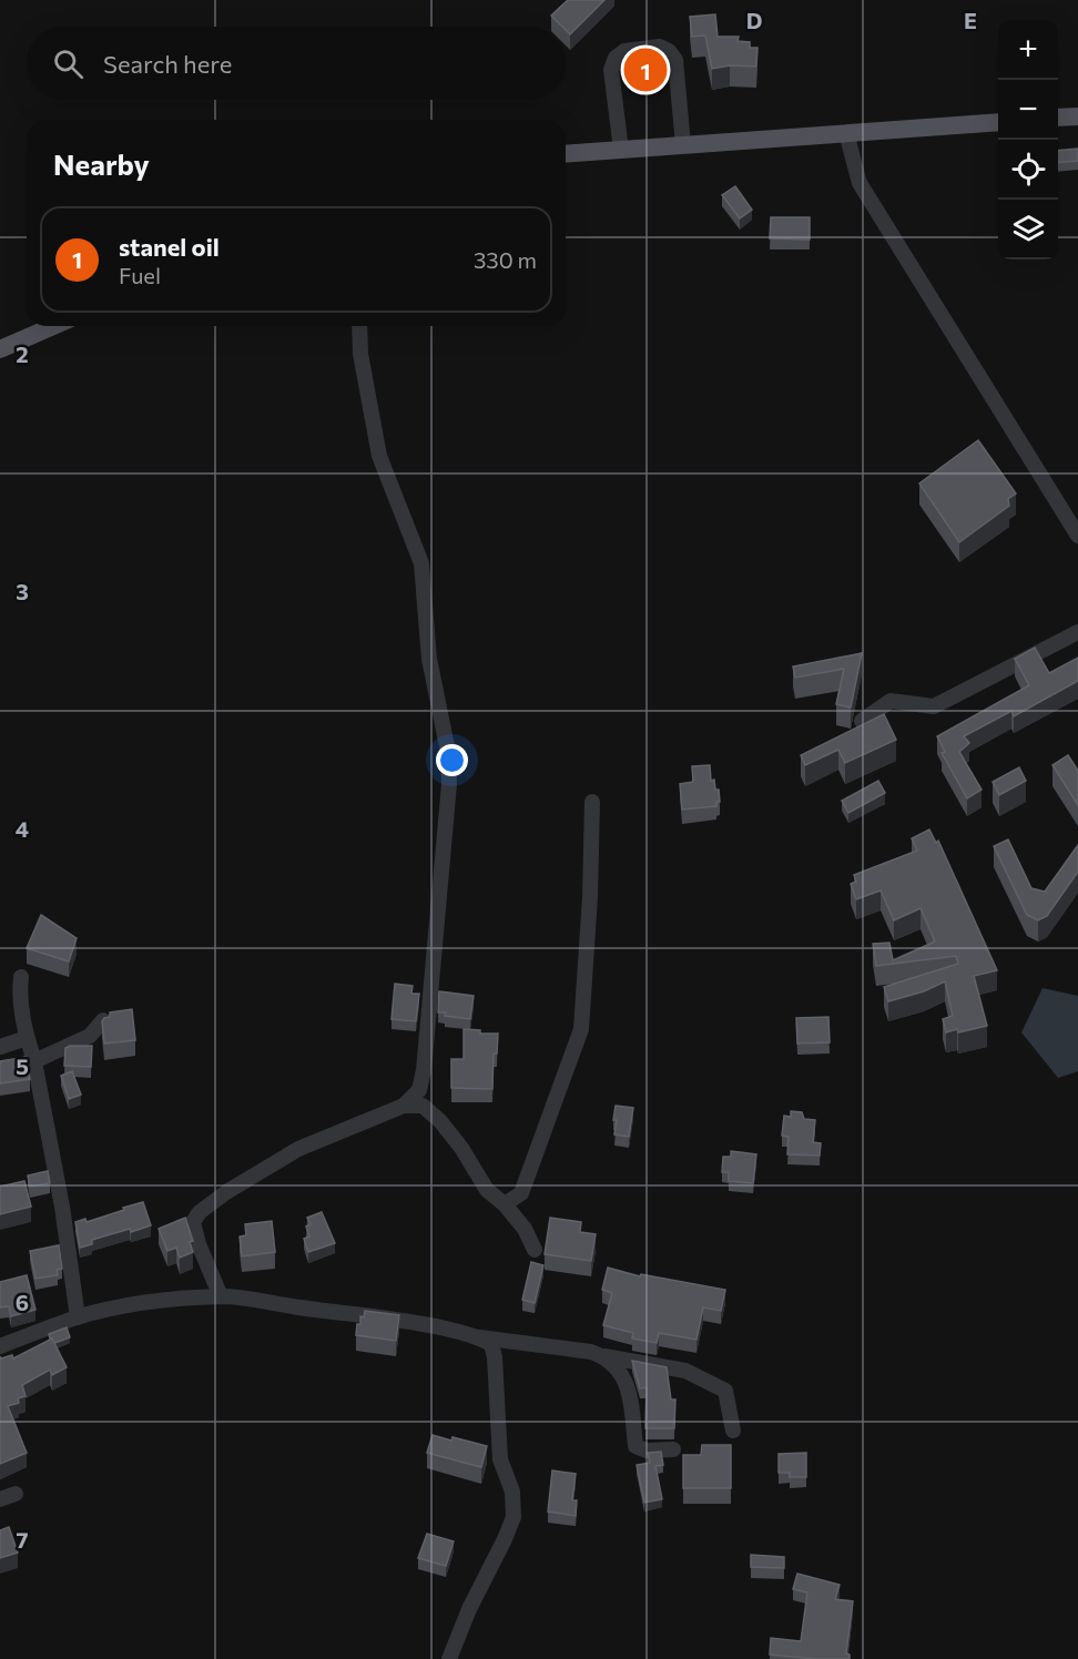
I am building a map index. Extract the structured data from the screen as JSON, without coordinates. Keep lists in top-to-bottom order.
{
  "page": {
    "map_buttons": ["+", "−"],
    "search": "Search here",
    "pins": "1",
    "heading": "Nearby",
    "list": [
      {
        "mark": "1",
        "name": "stanel oil",
        "note": "Fuel",
        "value": "330 m"
      }
    ]
  },
  "grid": {
    "columns": ["D", "E"],
    "rows": [
      "2",
      "3",
      "4",
      "5",
      "6",
      "7"
    ]
  }
}
